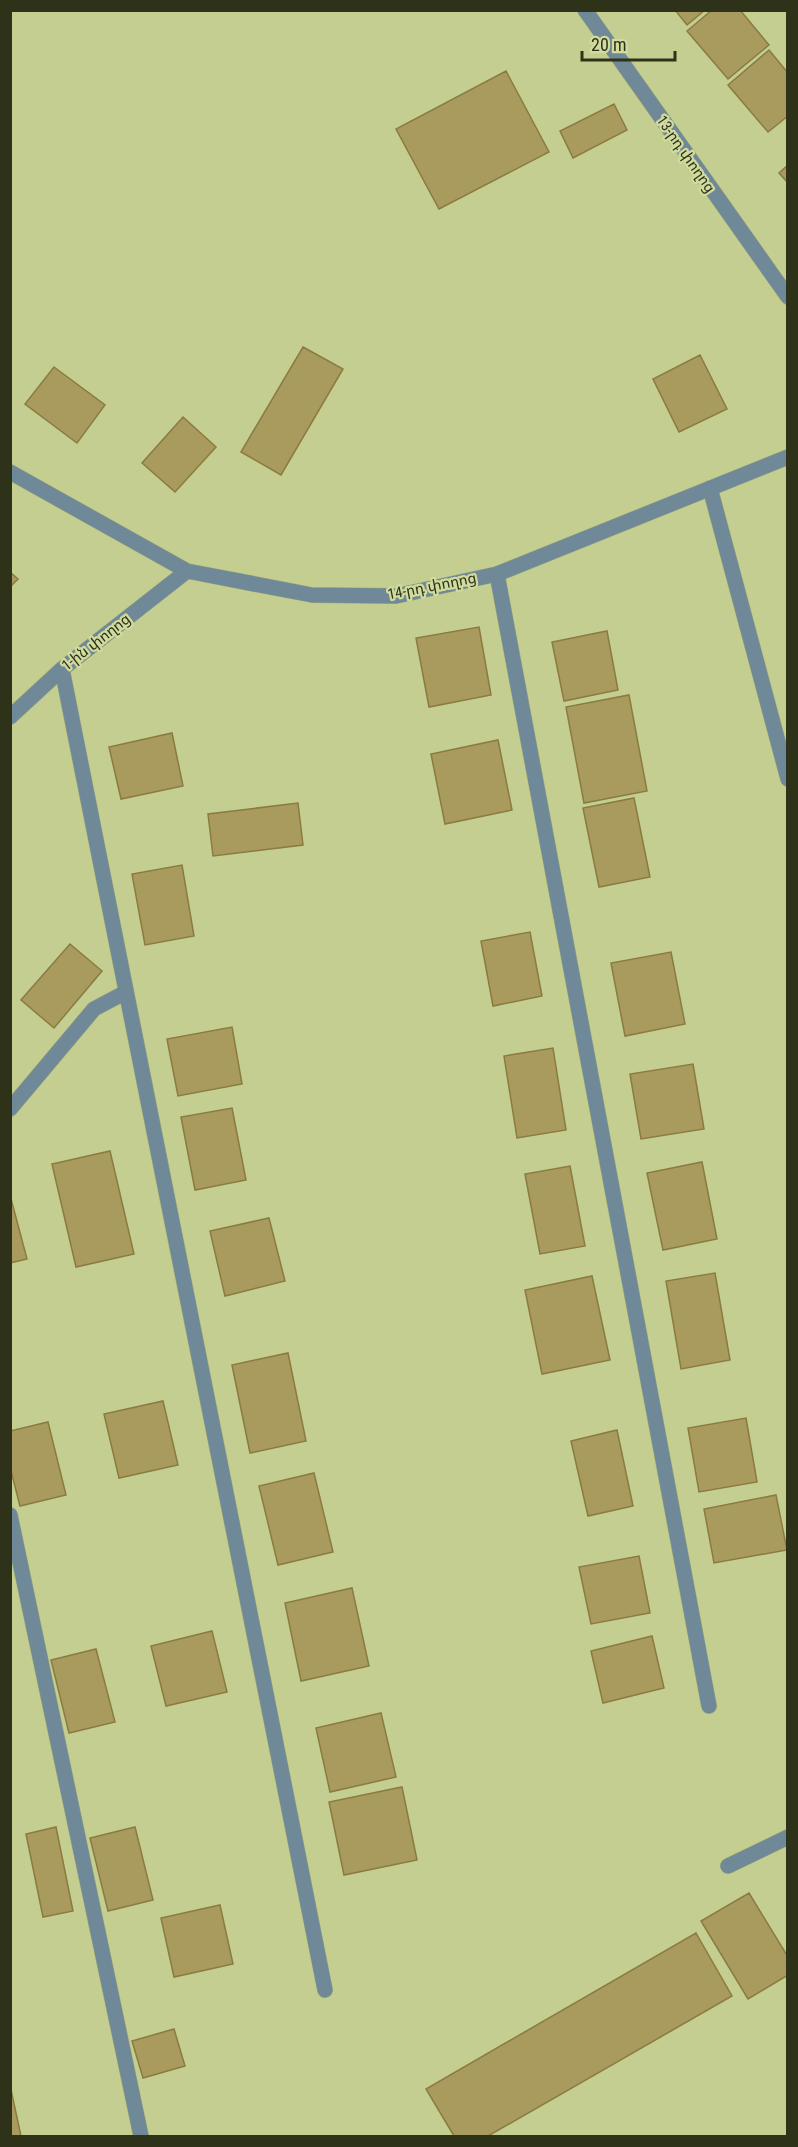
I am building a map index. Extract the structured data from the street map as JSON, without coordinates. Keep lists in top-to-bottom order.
{
  "streets": {
    "street": ["13-րդ փողոց", "14-րդ փողոց", "1-ին փողոց"]
  },
  "crossings": [
    ["14-րդ փողոց", "1-ին փողոց"]
  ],
  "scale_bar": "20 m"
}
